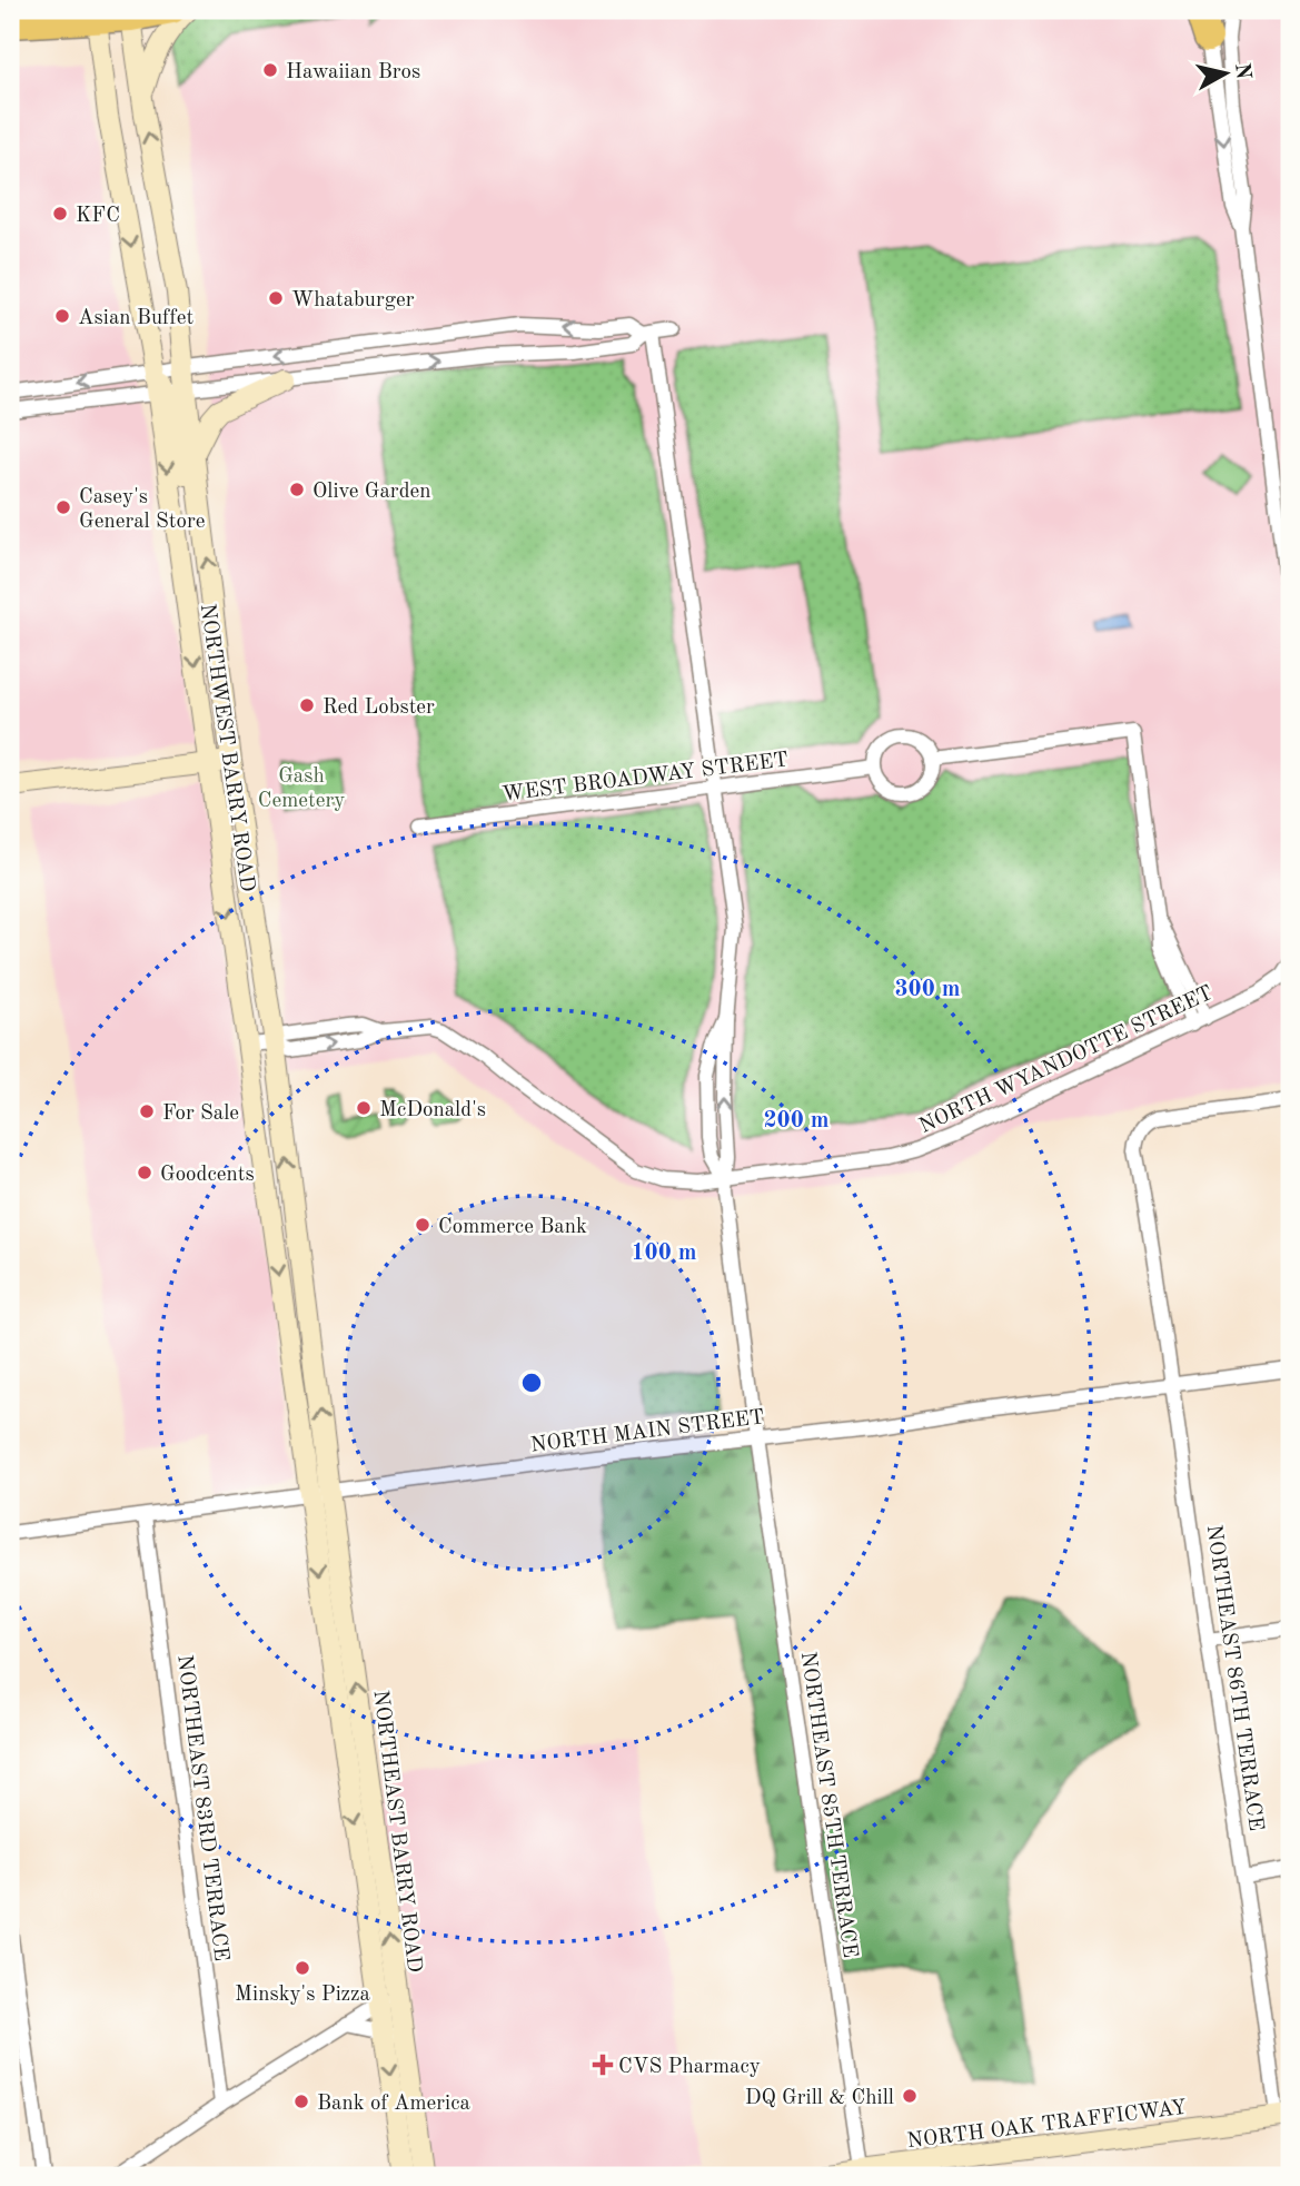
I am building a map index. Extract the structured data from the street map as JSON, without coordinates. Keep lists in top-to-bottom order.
{
  "streets": {
    "main road": ["NORTHWEST BARRY ROAD", "NORTHEAST BARRY ROAD", "NORTH OAK TRAFFICWAY"],
    "street": [
      "WEST BROADWAY STREET",
      "NORTH WYANDOTTE STREET",
      "NORTH MAIN STREET",
      "NORTHEAST 86TH TERRACE",
      "NORTHEAST 85TH TERRACE",
      "NORTHEAST 83RD TERRACE"
    ]
  },
  "crossings": [
    ["NORTHWEST BARRY ROAD", "NORTH WYANDOTTE STREET"],
    ["NORTHWEST BARRY ROAD", "NORTH MAIN STREET"],
    ["NORTHWEST BARRY ROAD", "NORTHEAST BARRY ROAD"],
    ["WEST BROADWAY STREET", "NORTHEAST 85TH TERRACE"],
    ["NORTH WYANDOTTE STREET", "NORTHEAST 85TH TERRACE"],
    ["NORTH MAIN STREET", "NORTHEAST 86TH TERRACE"],
    ["NORTH MAIN STREET", "NORTHEAST 85TH TERRACE"],
    ["NORTH MAIN STREET", "NORTHEAST 83RD TERRACE"],
    ["NORTH MAIN STREET", "NORTHEAST BARRY ROAD"],
    ["NORTHEAST 86TH TERRACE", "NORTH OAK TRAFFICWAY"],
    ["NORTHEAST 85TH TERRACE", "NORTH OAK TRAFFICWAY"]
  ],
  "parks": ["Gash Cemetery"],
  "places": {
    "other": [
      "Hawaiian Bros",
      "KFC",
      "Whataburger",
      "Asian Buffet",
      "Olive Garden",
      "Casey's General Store",
      "Red Lobster",
      "McDonald's",
      "For Sale",
      "Goodcents",
      "Commerce Bank",
      "Minsky's Pizza",
      "DQ Grill & Chill",
      "Bank of America"
    ],
    "health": ["CVS Pharmacy"]
  },
  "north": "right",
  "rings": ["300 m", "200 m", "100 m"]
}
